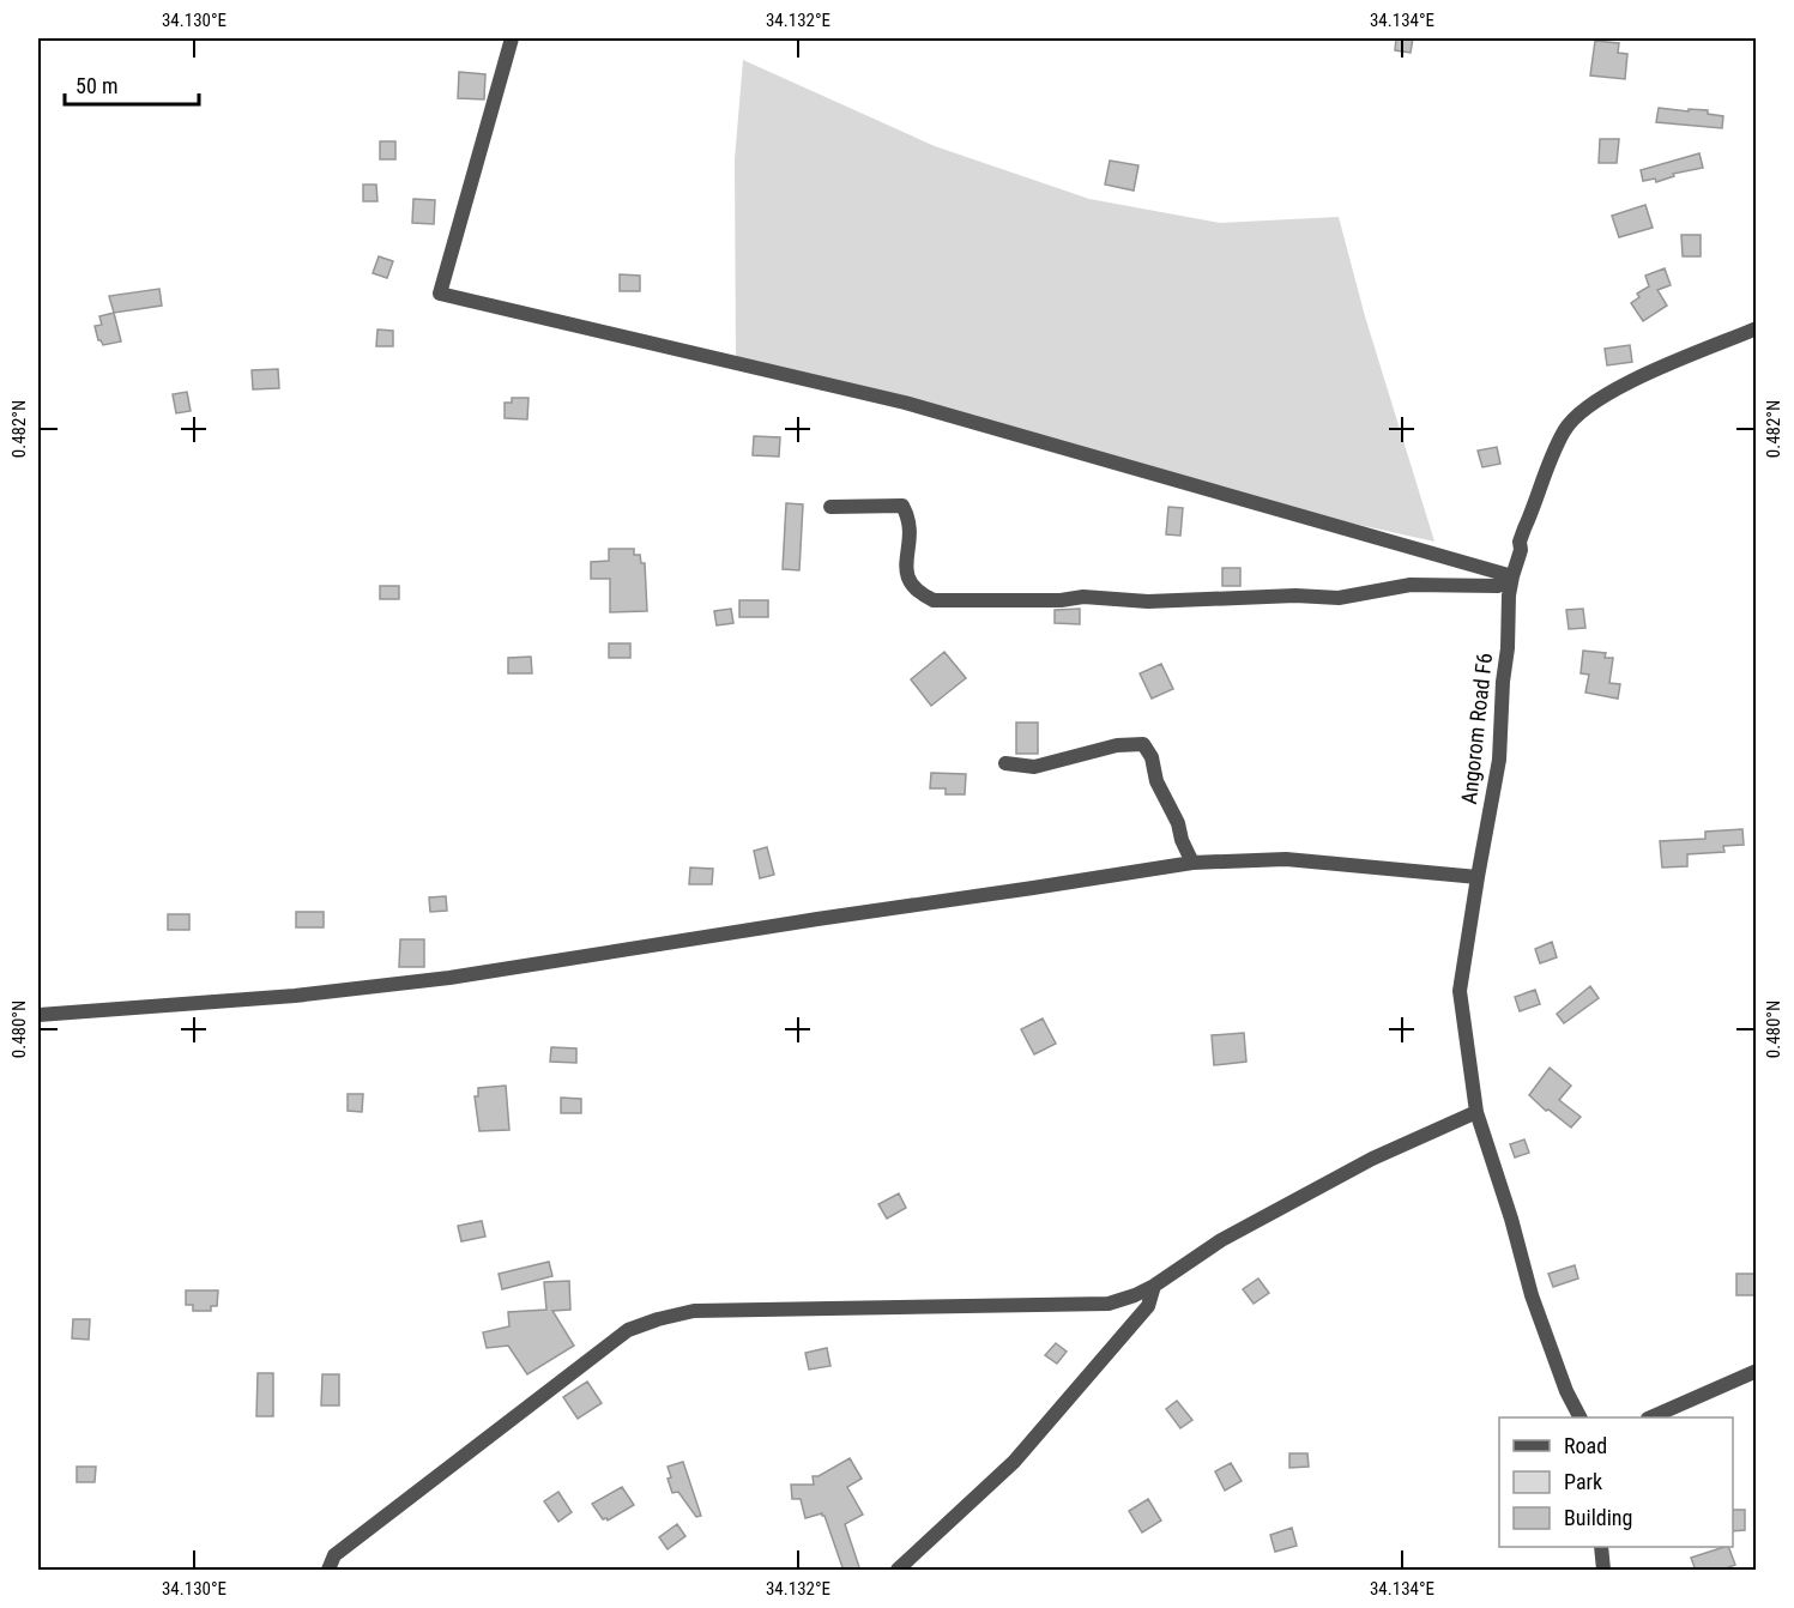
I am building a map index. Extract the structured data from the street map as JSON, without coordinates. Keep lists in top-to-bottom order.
{
  "streets": {
    "street": ["Angorom Road F6"]
  },
  "legend": ["Road", "Park", "Building"],
  "scale_bar": "50 m",
  "coordinates": [
    "34.130°E",
    "34.132°E",
    "34.134°E",
    "0.482°N",
    "0.480°N"
  ]
}
